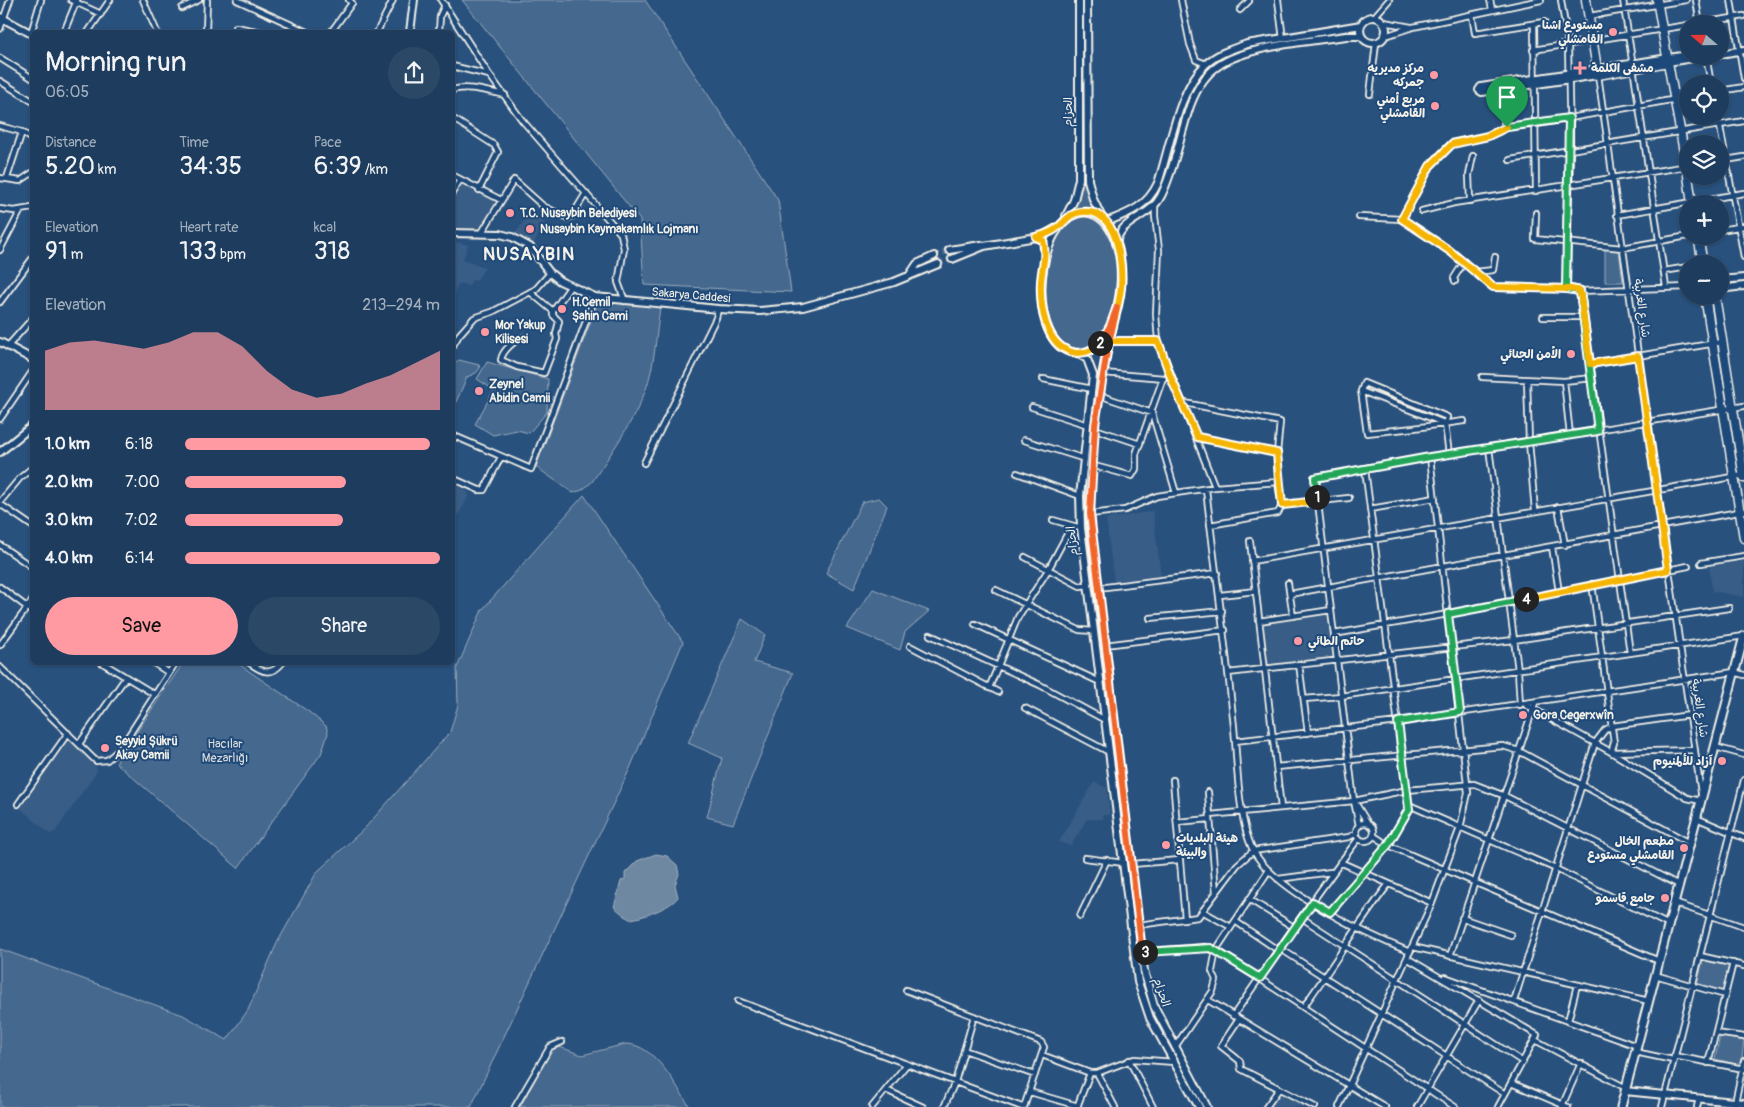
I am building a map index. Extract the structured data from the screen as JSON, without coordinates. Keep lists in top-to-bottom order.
{
  "streets": {
    "highway": ["شارع الغربية"],
    "main road": ["الحزام", "Sakarya Caddesi"]
  },
  "districts": ["NUSAYBIN"],
  "parks": ["Hacılar Mezarlığı"],
  "places": {
    "other": [
      "مستودع اشنا القامشلي",
      "مركز مديريه جمركه",
      "مربع أمني القامشلي",
      "T.C. Nusaybin Belediyesi",
      "Nusaybin Kaymakamlık Lojmanı",
      "H.Cemil Şahin Cami",
      "Mor Yakup Kilisesi",
      "الأمن الجنائي",
      "Zeynel Abidin Camii",
      "حاتم الطائي",
      "Gora Cegerxwîn",
      "Seyyid Şükrü Akay Camii",
      "آزاد للألمنيوم",
      "هيئة البلديات والبيئة",
      "مطعم الخال القامشلي مستودع",
      "جامع قاسمو"
    ],
    "health": ["مشفى الكلمة"]
  },
  "north": "left",
  "page": {
    "map_buttons": ["+", "−"],
    "heading": ["Morning run", "06:05"],
    "stats": [
      ["Distance", "5.20 km"],
      ["Time", "34:35"],
      ["Pace", "6:39 /km"],
      ["Elevation", "91 m"],
      ["Heart rate", "133 bpm"],
      ["kcal", "318"]
    ],
    "chart": ["Elevation", "213–294 m"],
    "pins": [
      "2",
      "1",
      "4",
      "3"
    ],
    "list": [
      {
        "name": "1.0 km",
        "note": "6:18"
      },
      {
        "name": "2.0 km",
        "note": "7:00"
      },
      {
        "name": "3.0 km",
        "note": "7:02"
      },
      {
        "name": "4.0 km",
        "note": "6:14"
      }
    ],
    "buttons": ["Save", "Share"]
  }
}
